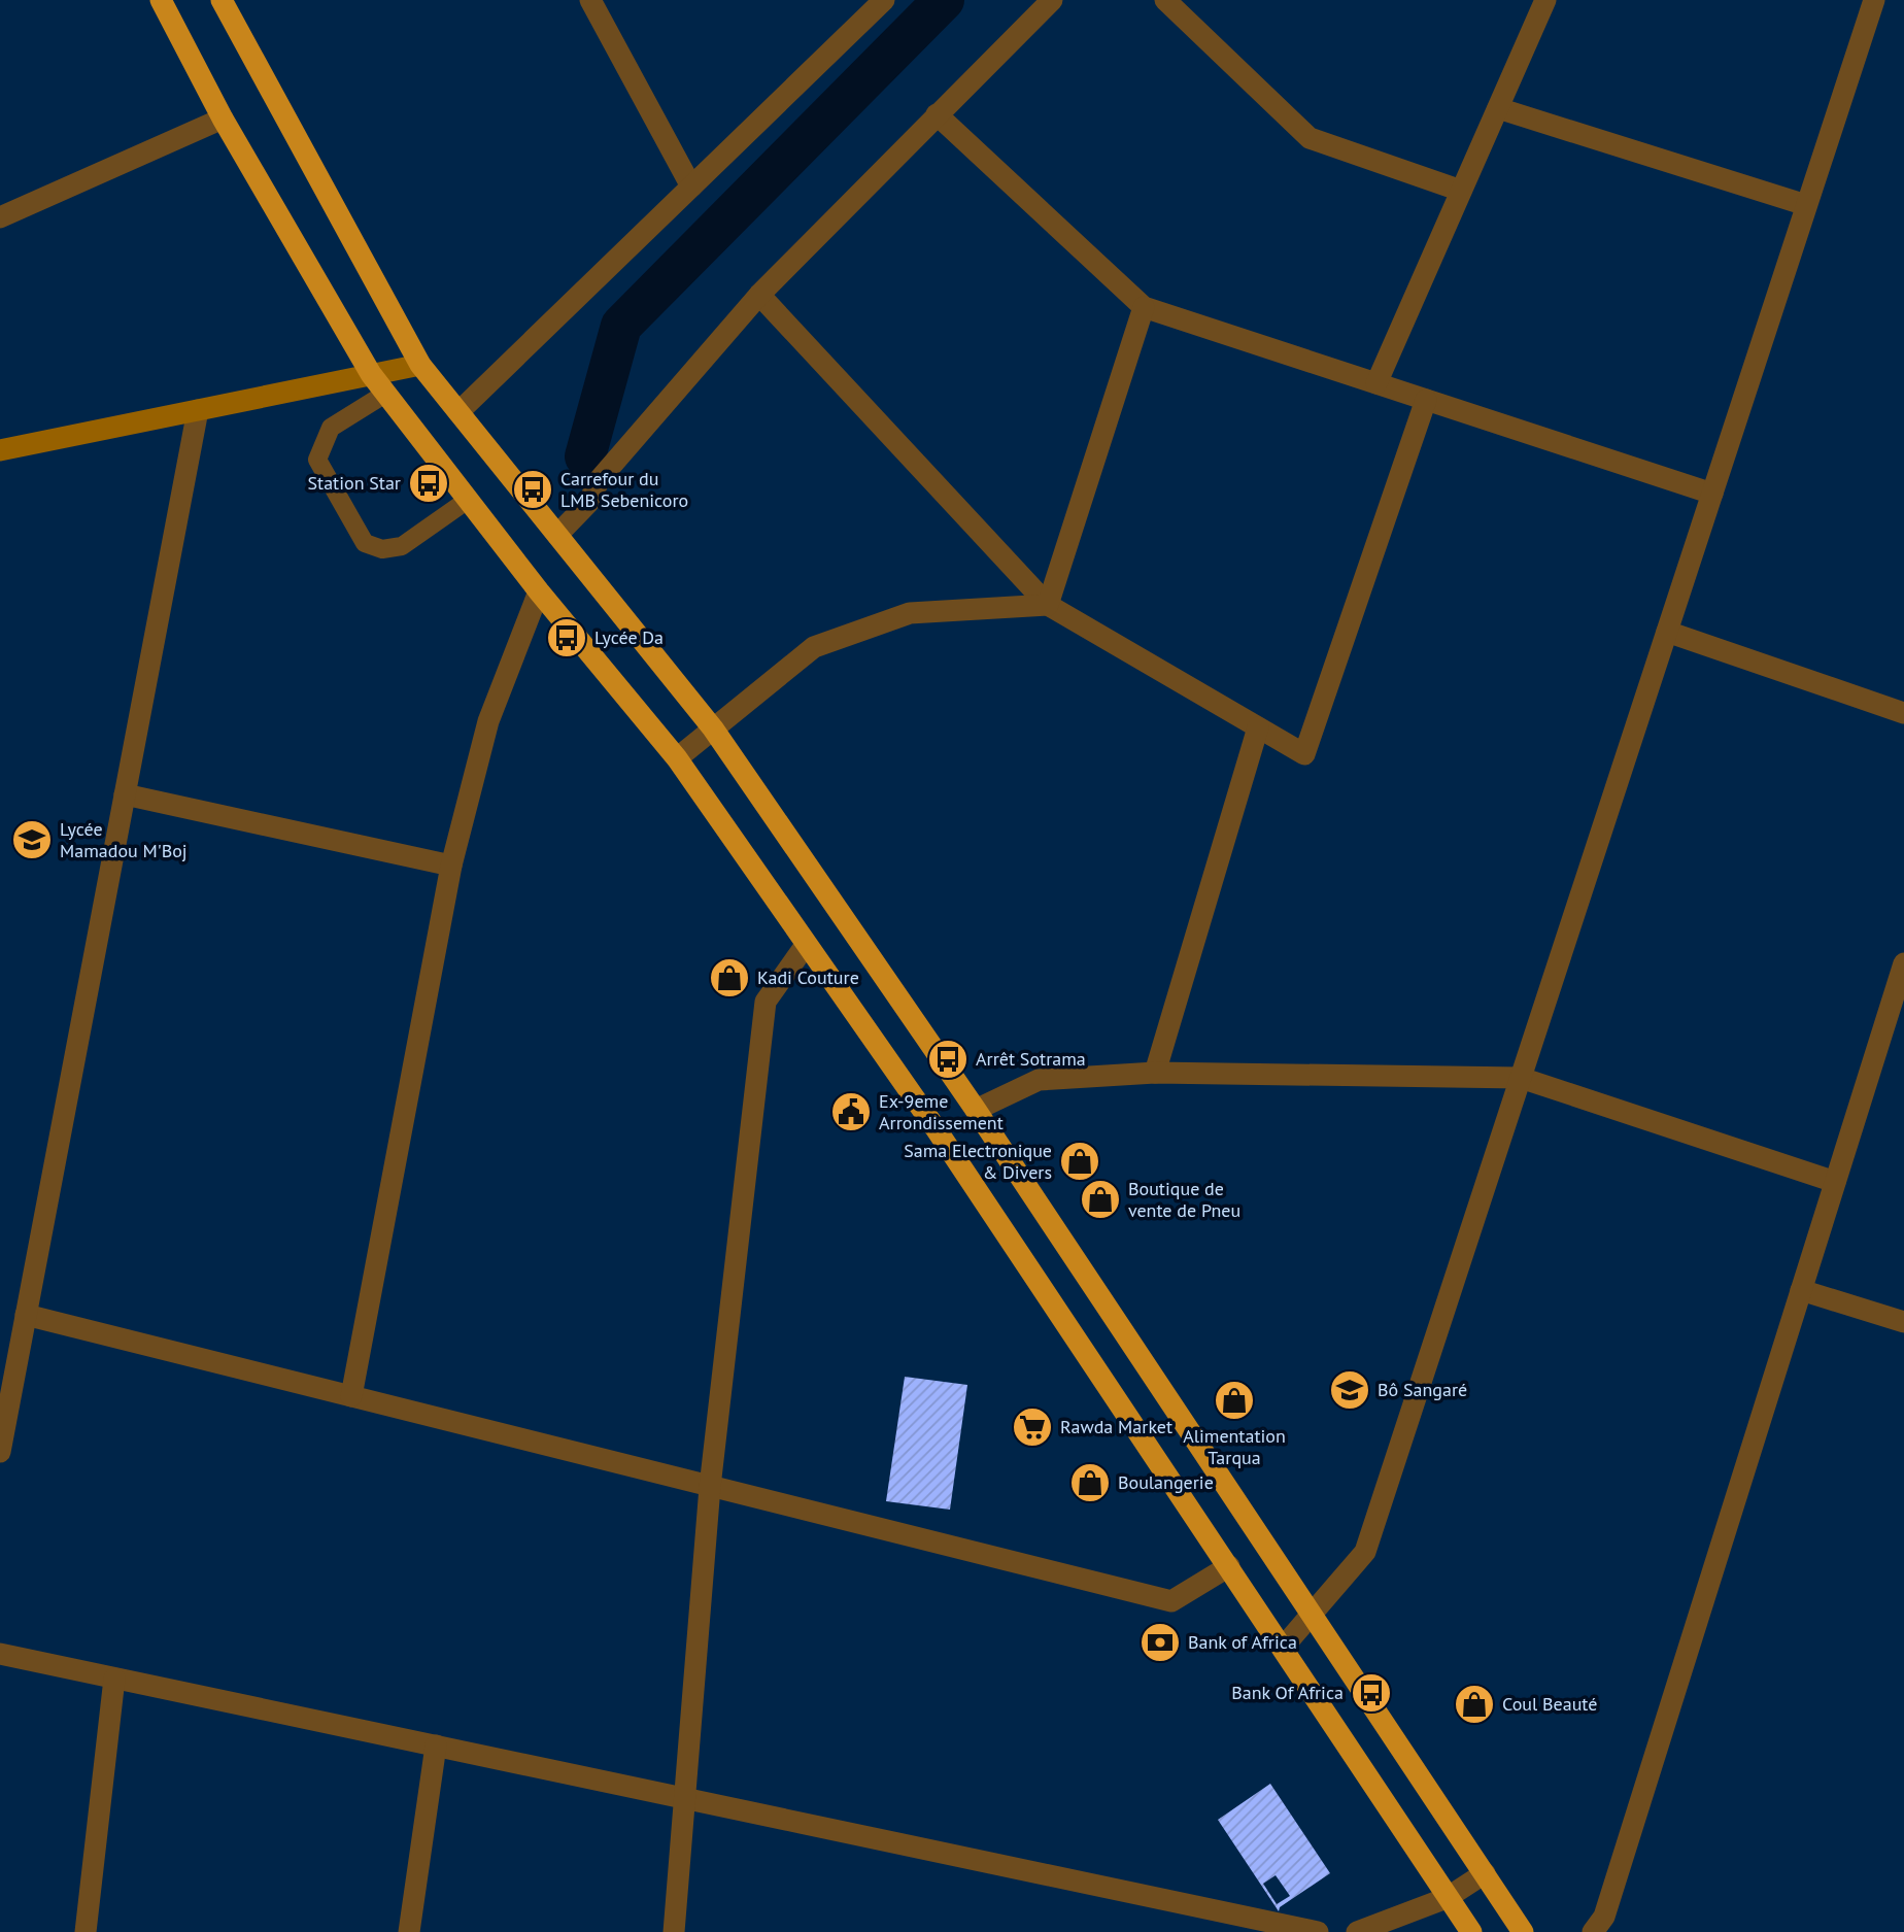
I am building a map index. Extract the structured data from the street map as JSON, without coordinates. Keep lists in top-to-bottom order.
{
  "places": {
    "bus stop": [
      "Station Star",
      "Carrefour du LMB Sebenicoro",
      "Lycée Da",
      "Arrêt Sotrama",
      "Bank Of Africa"
    ],
    "school or university": ["Lycée Mamadou M'Boj", "Bô Sangaré"],
    "shop": [
      "Kadi Couture",
      "Sama Electronique & Divers",
      "Boutique de vente de Pneu",
      "Alimentation Tarqua",
      "Boulangerie",
      "Coul Beauté"
    ],
    "public building": ["Ex-9eme Arrondissement"],
    "supermarket": ["Rawda Market"],
    "bank": ["Bank of Africa"]
  }
}
